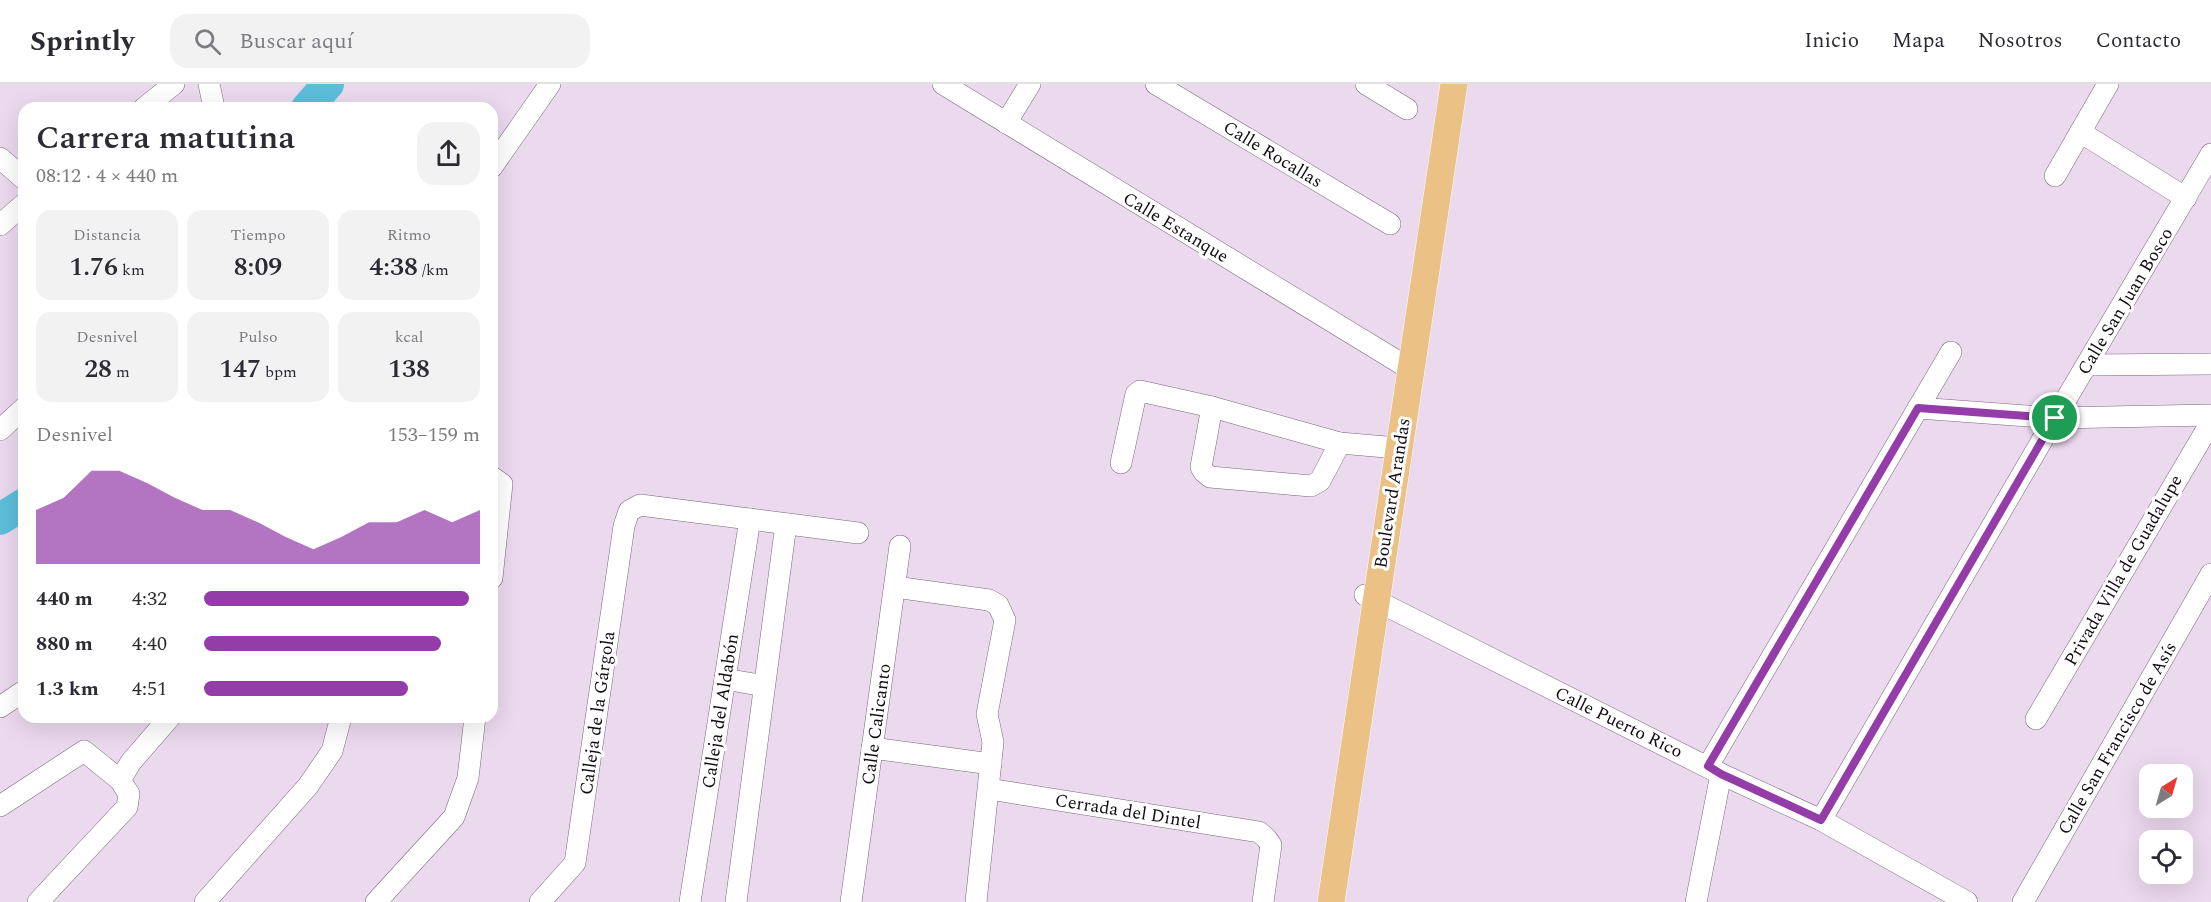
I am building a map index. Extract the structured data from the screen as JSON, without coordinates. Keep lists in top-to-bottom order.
{
  "streets": {
    "main road": ["Boulevard Arandas"],
    "street": [
      "Calle Rocallas",
      "Calle Estanque",
      "Calle San Juan Bosco",
      "Privada Villa de Guadalupe",
      "Calleja del Aldabón",
      "Calleja de la Gárgola",
      "Calle Puerto Rico",
      "Calle Calicanto",
      "Calle San Francisco de Asís",
      "Cerrada del Dintel"
    ]
  },
  "crossings": [
    ["Calle Estanque", "Boulevard Arandas"],
    ["Calle San Juan Bosco", "Calle Puerto Rico"],
    ["Boulevard Arandas", "Calle Puerto Rico"],
    ["Calleja del Aldabón", "Calleja de la Gárgola"]
  ],
  "north": "top right",
  "page": {
    "header": "Sprintly",
    "search": "Buscar aquí",
    "nav": [
      "Inicio",
      "Mapa",
      "Nosotros",
      "Contacto"
    ],
    "heading": ["Carrera matutina", "08:12 · 4 × 440 m"],
    "stats": [
      ["Distancia", "1.76 km"],
      ["Tiempo", "8:09"],
      ["Ritmo", "4:38 /km"],
      ["Desnivel", "28 m"],
      ["Pulso", "147 bpm"],
      ["kcal", "138"]
    ],
    "chart": ["Desnivel", "153–159 m"],
    "list": [
      {
        "name": "440 m",
        "note": "4:32"
      },
      {
        "name": "880 m",
        "note": "4:40"
      },
      {
        "name": "1.3 km",
        "note": "4:51"
      }
    ]
  }
}
